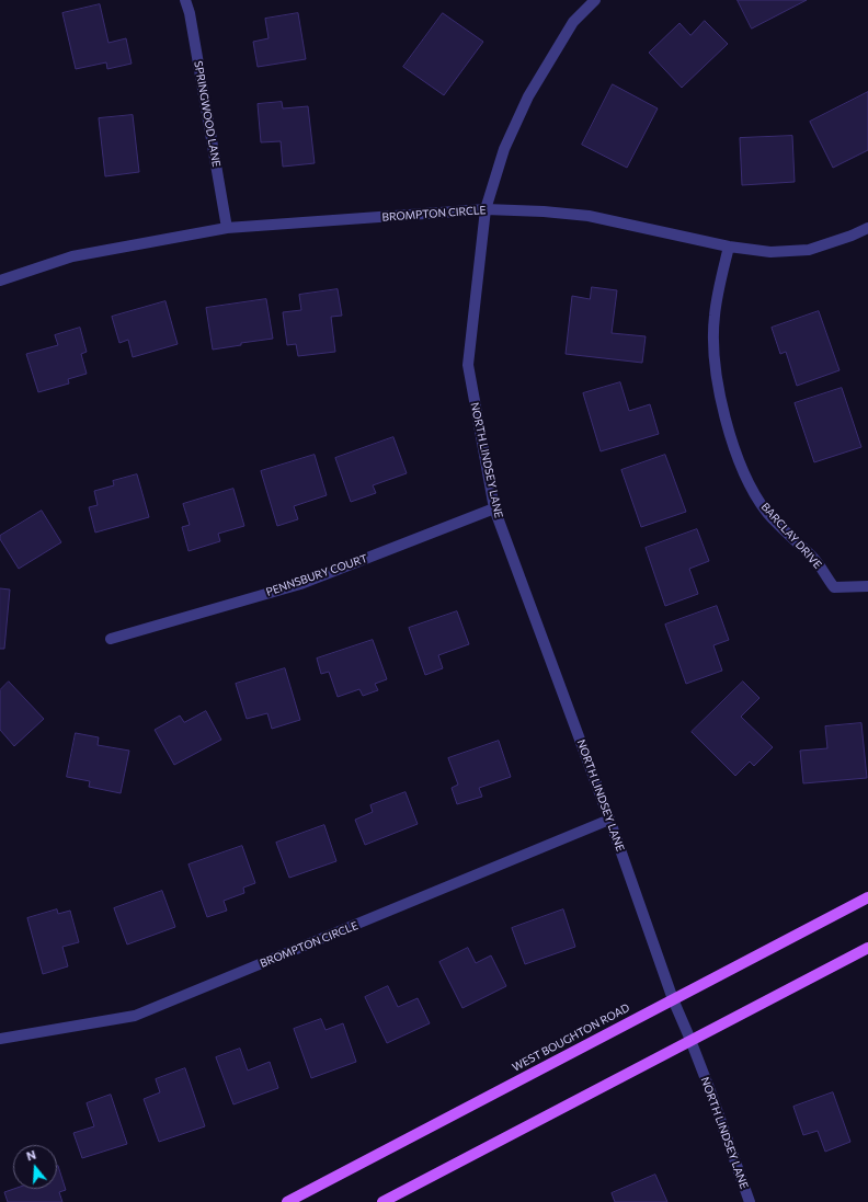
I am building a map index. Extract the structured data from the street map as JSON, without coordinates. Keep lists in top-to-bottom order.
{
  "streets": {
    "main road": ["WEST BOUGHTON ROAD"],
    "street": [
      "SPRINGWOOD LANE",
      "BROMPTON CIRCLE",
      "NORTH LINDSEY LANE",
      "BARCLAY DRIVE",
      "PENNSBURY COURT"
    ]
  },
  "crossings": [
    ["SPRINGWOOD LANE", "BROMPTON CIRCLE"],
    ["BROMPTON CIRCLE", "NORTH LINDSEY LANE"],
    ["BROMPTON CIRCLE", "BARCLAY DRIVE"],
    ["NORTH LINDSEY LANE", "PENNSBURY COURT"],
    ["NORTH LINDSEY LANE", "WEST BOUGHTON ROAD"]
  ],
  "north": "top"
}
